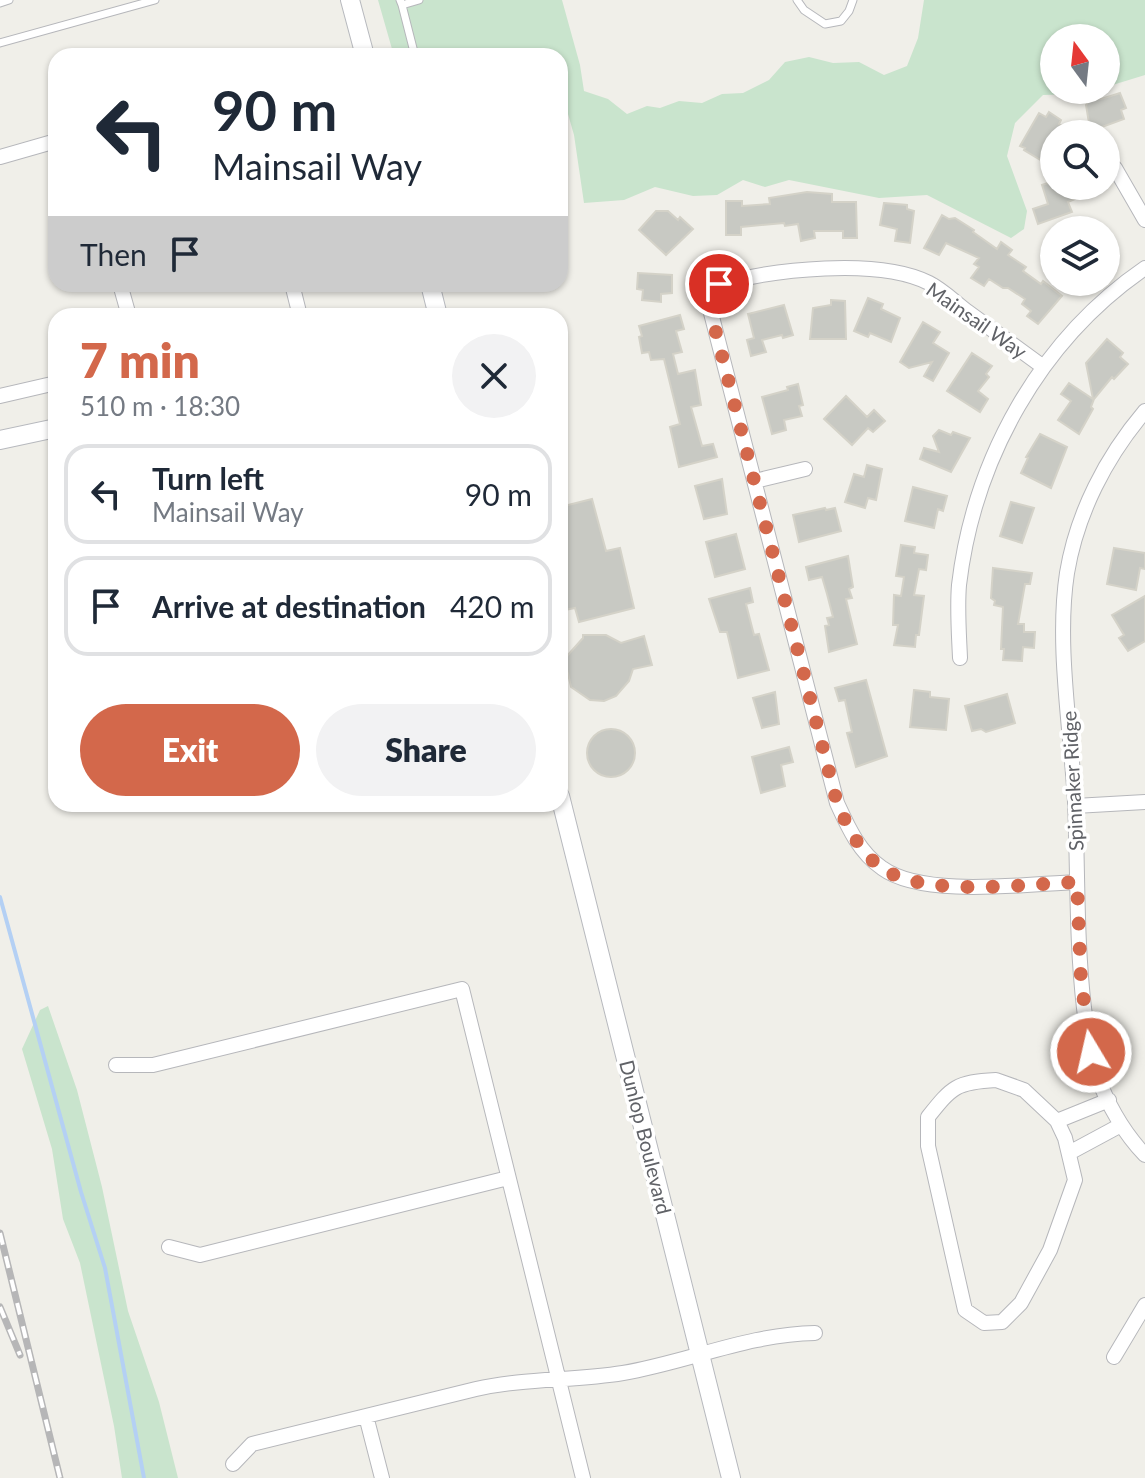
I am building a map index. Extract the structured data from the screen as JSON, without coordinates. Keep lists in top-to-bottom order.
{
  "streets": {
    "street": ["Mainsail Way", "Spinnaker Ridge", "Dunlop Boulevard"]
  },
  "crossings": [
    ["Mainsail Way", "Spinnaker Ridge"]
  ],
  "north": "top",
  "page": {
    "turn": ["90 m", "Mainsail Way"],
    "then": "Then",
    "heading": ["7 min", "510 m · 18:30"],
    "list": [
      {
        "name": "Turn left",
        "note": "Mainsail Way",
        "value": "90 m"
      },
      {
        "name": "Arrive at destination",
        "value": "420 m"
      }
    ],
    "buttons": ["Exit", "Share"]
  }
}
